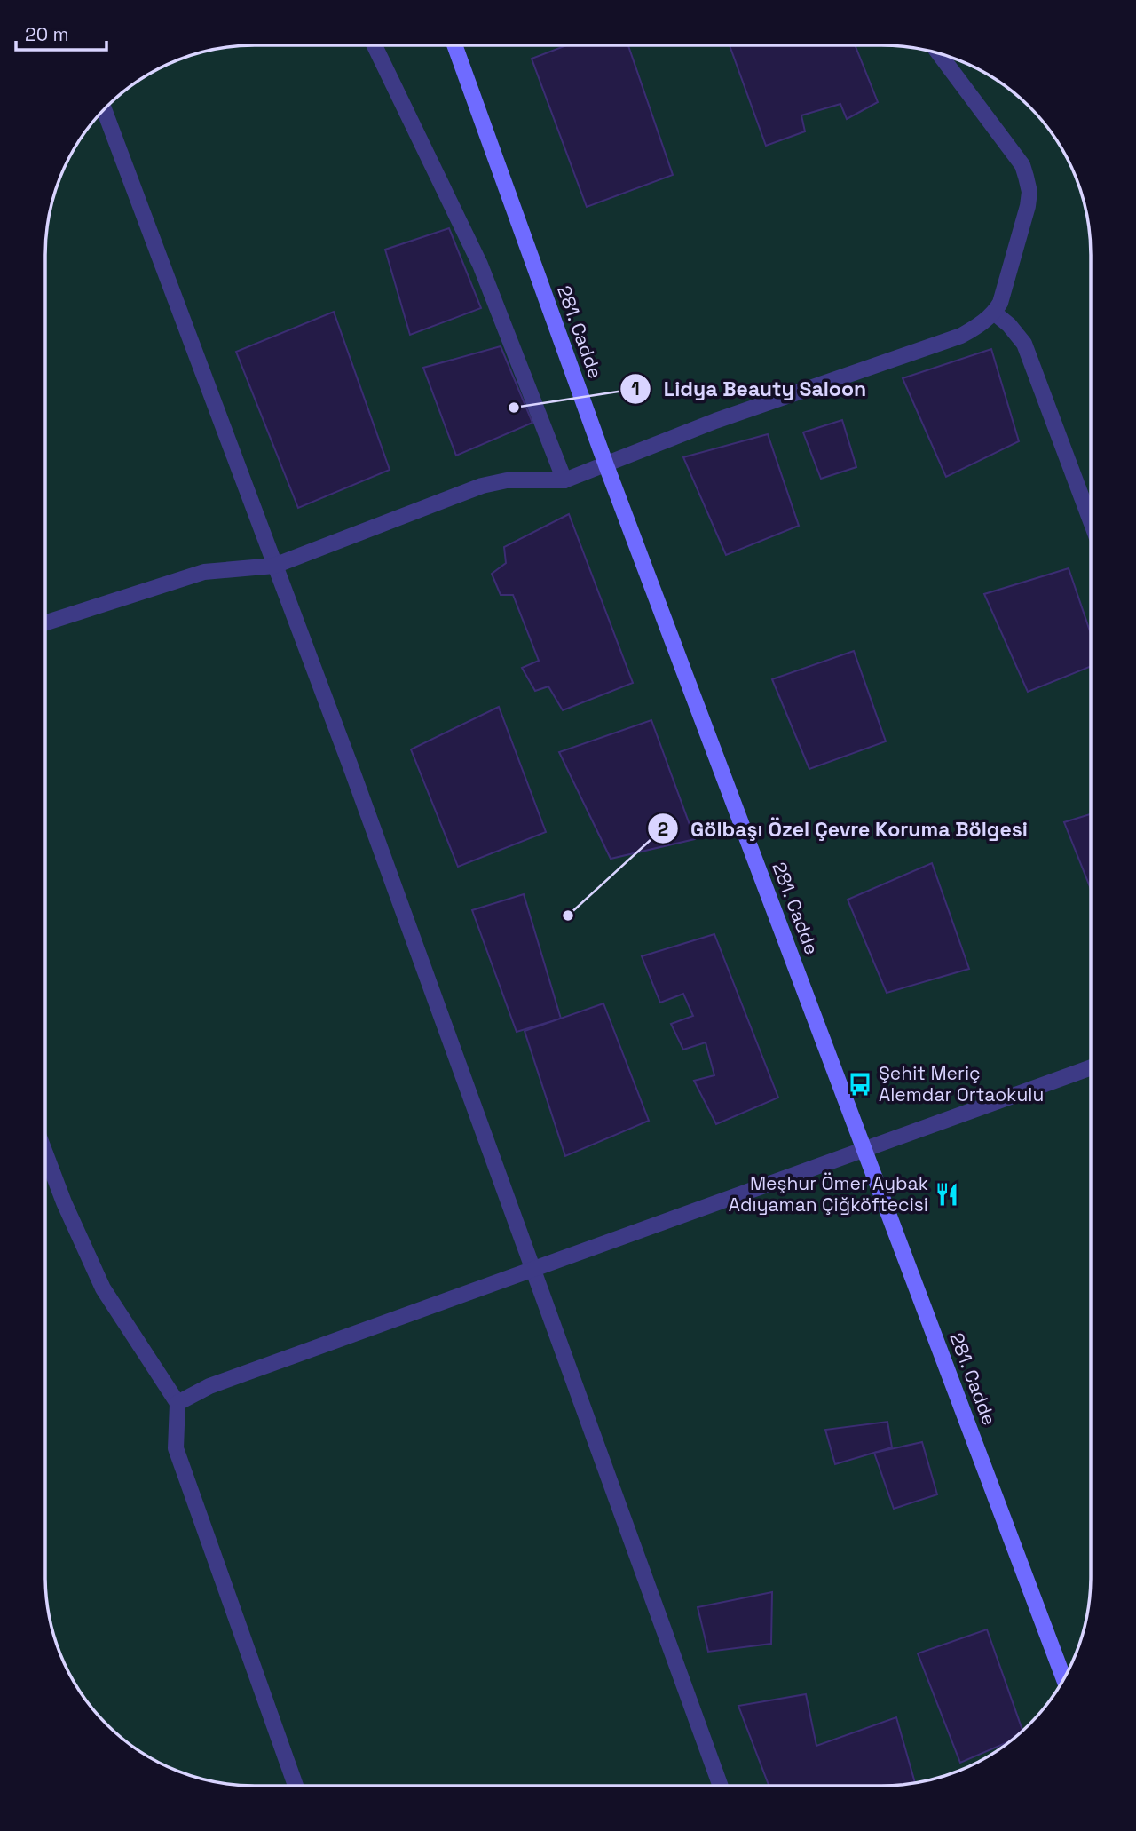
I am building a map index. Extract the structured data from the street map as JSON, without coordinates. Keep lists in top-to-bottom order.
{
  "streets": {
    "street": ["281. Cadde"]
  },
  "places": {
    "other": ["Lidya Beauty Saloon", "Gölbaşı Özel Çevre Koruma Bölgesi"],
    "bus stop": ["Şehit Meriç Alemdar Ortaokulu"],
    "restaurant": ["Meşhur Ömer Aybak Adıyaman Çiğköftecisi"]
  },
  "scale_bar": "20 m"
}
